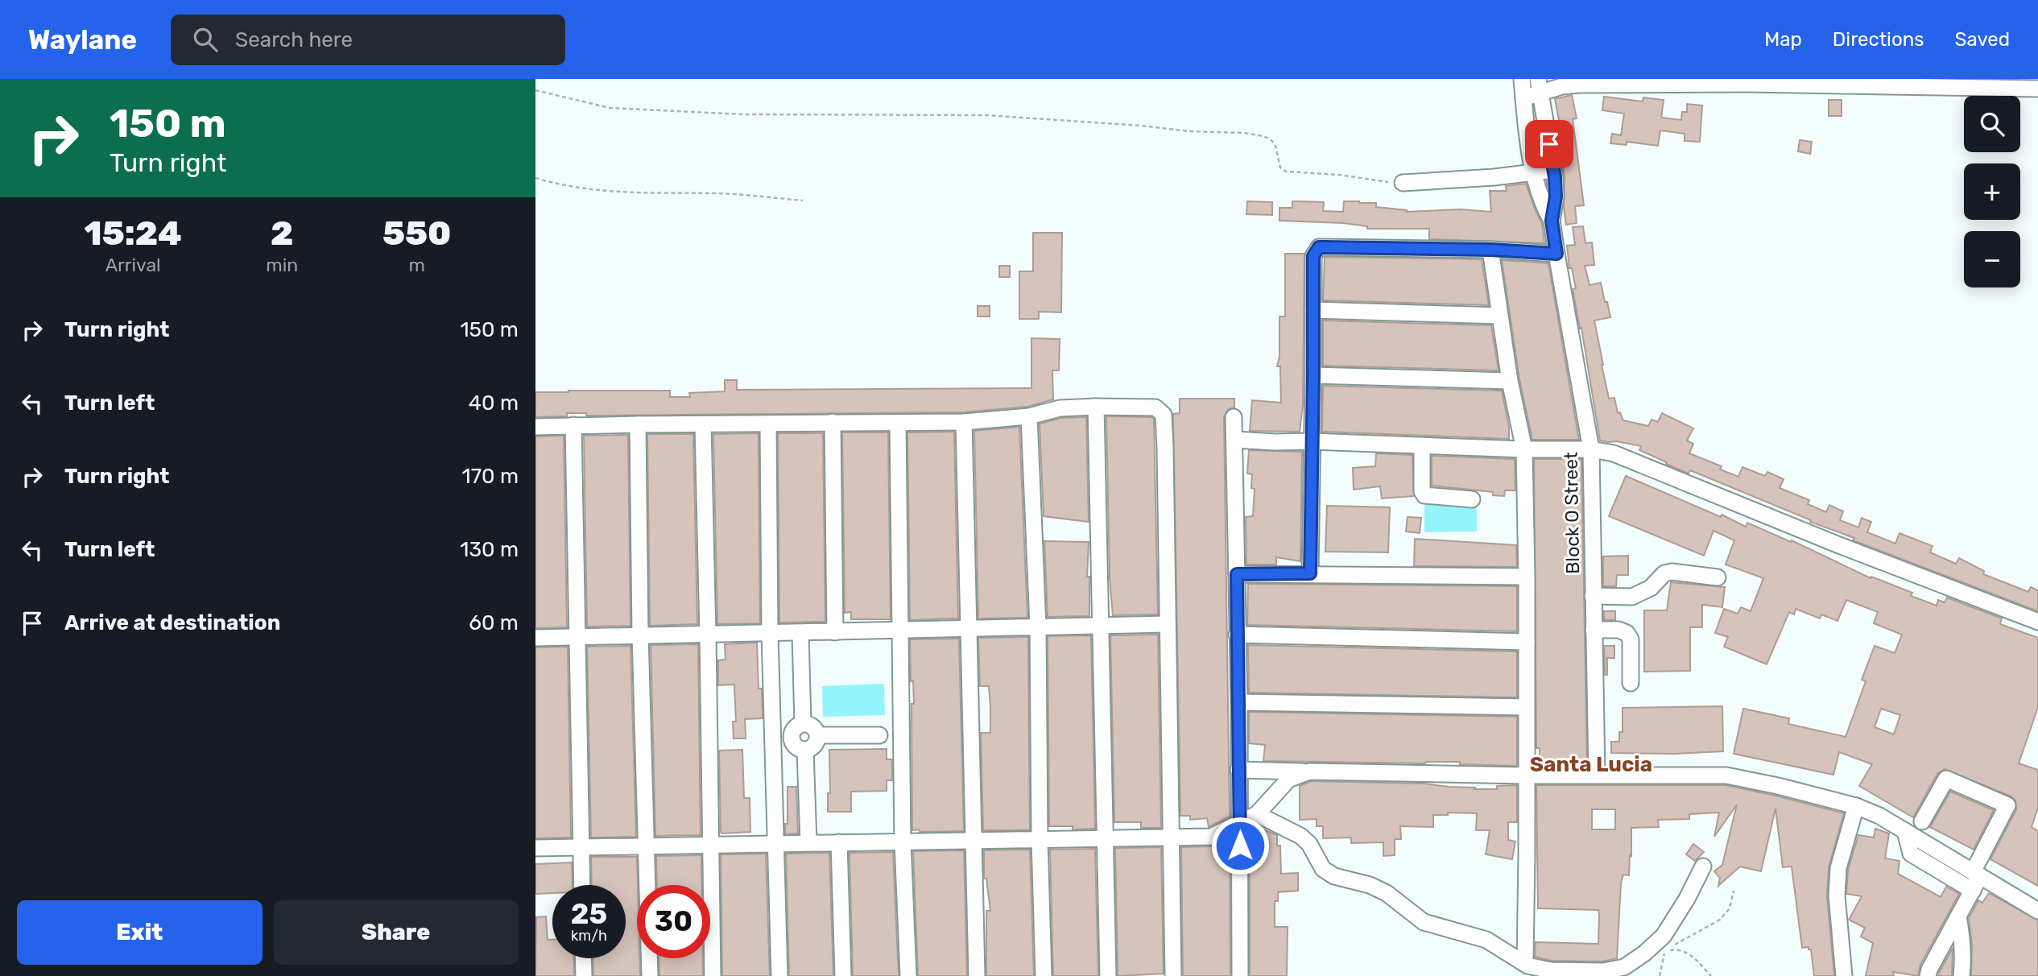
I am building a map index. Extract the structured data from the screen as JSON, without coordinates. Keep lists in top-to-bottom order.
{
  "streets": {
    "street": ["Block O Street"]
  },
  "districts": ["Santa Lucia"],
  "page": {
    "header": "Waylane",
    "search": "Search here",
    "nav": ["Map", "Directions", "Saved"],
    "turn": ["150 m", "Turn right"],
    "map_buttons": ["+", "−"],
    "eta": [
      "15:24",
      "Arrival",
      "2",
      "min",
      "550",
      "m"
    ],
    "list": [
      {
        "name": "Turn right",
        "value": "150 m"
      },
      {
        "name": "Turn left",
        "value": "40 m"
      },
      {
        "name": "Turn right",
        "value": "170 m"
      },
      {
        "name": "Turn left",
        "value": "130 m"
      },
      {
        "name": "Arrive at destination",
        "value": "60 m"
      }
    ],
    "speed": "25 km/h",
    "limit": "30",
    "buttons": ["Exit", "Share"]
  }
}
